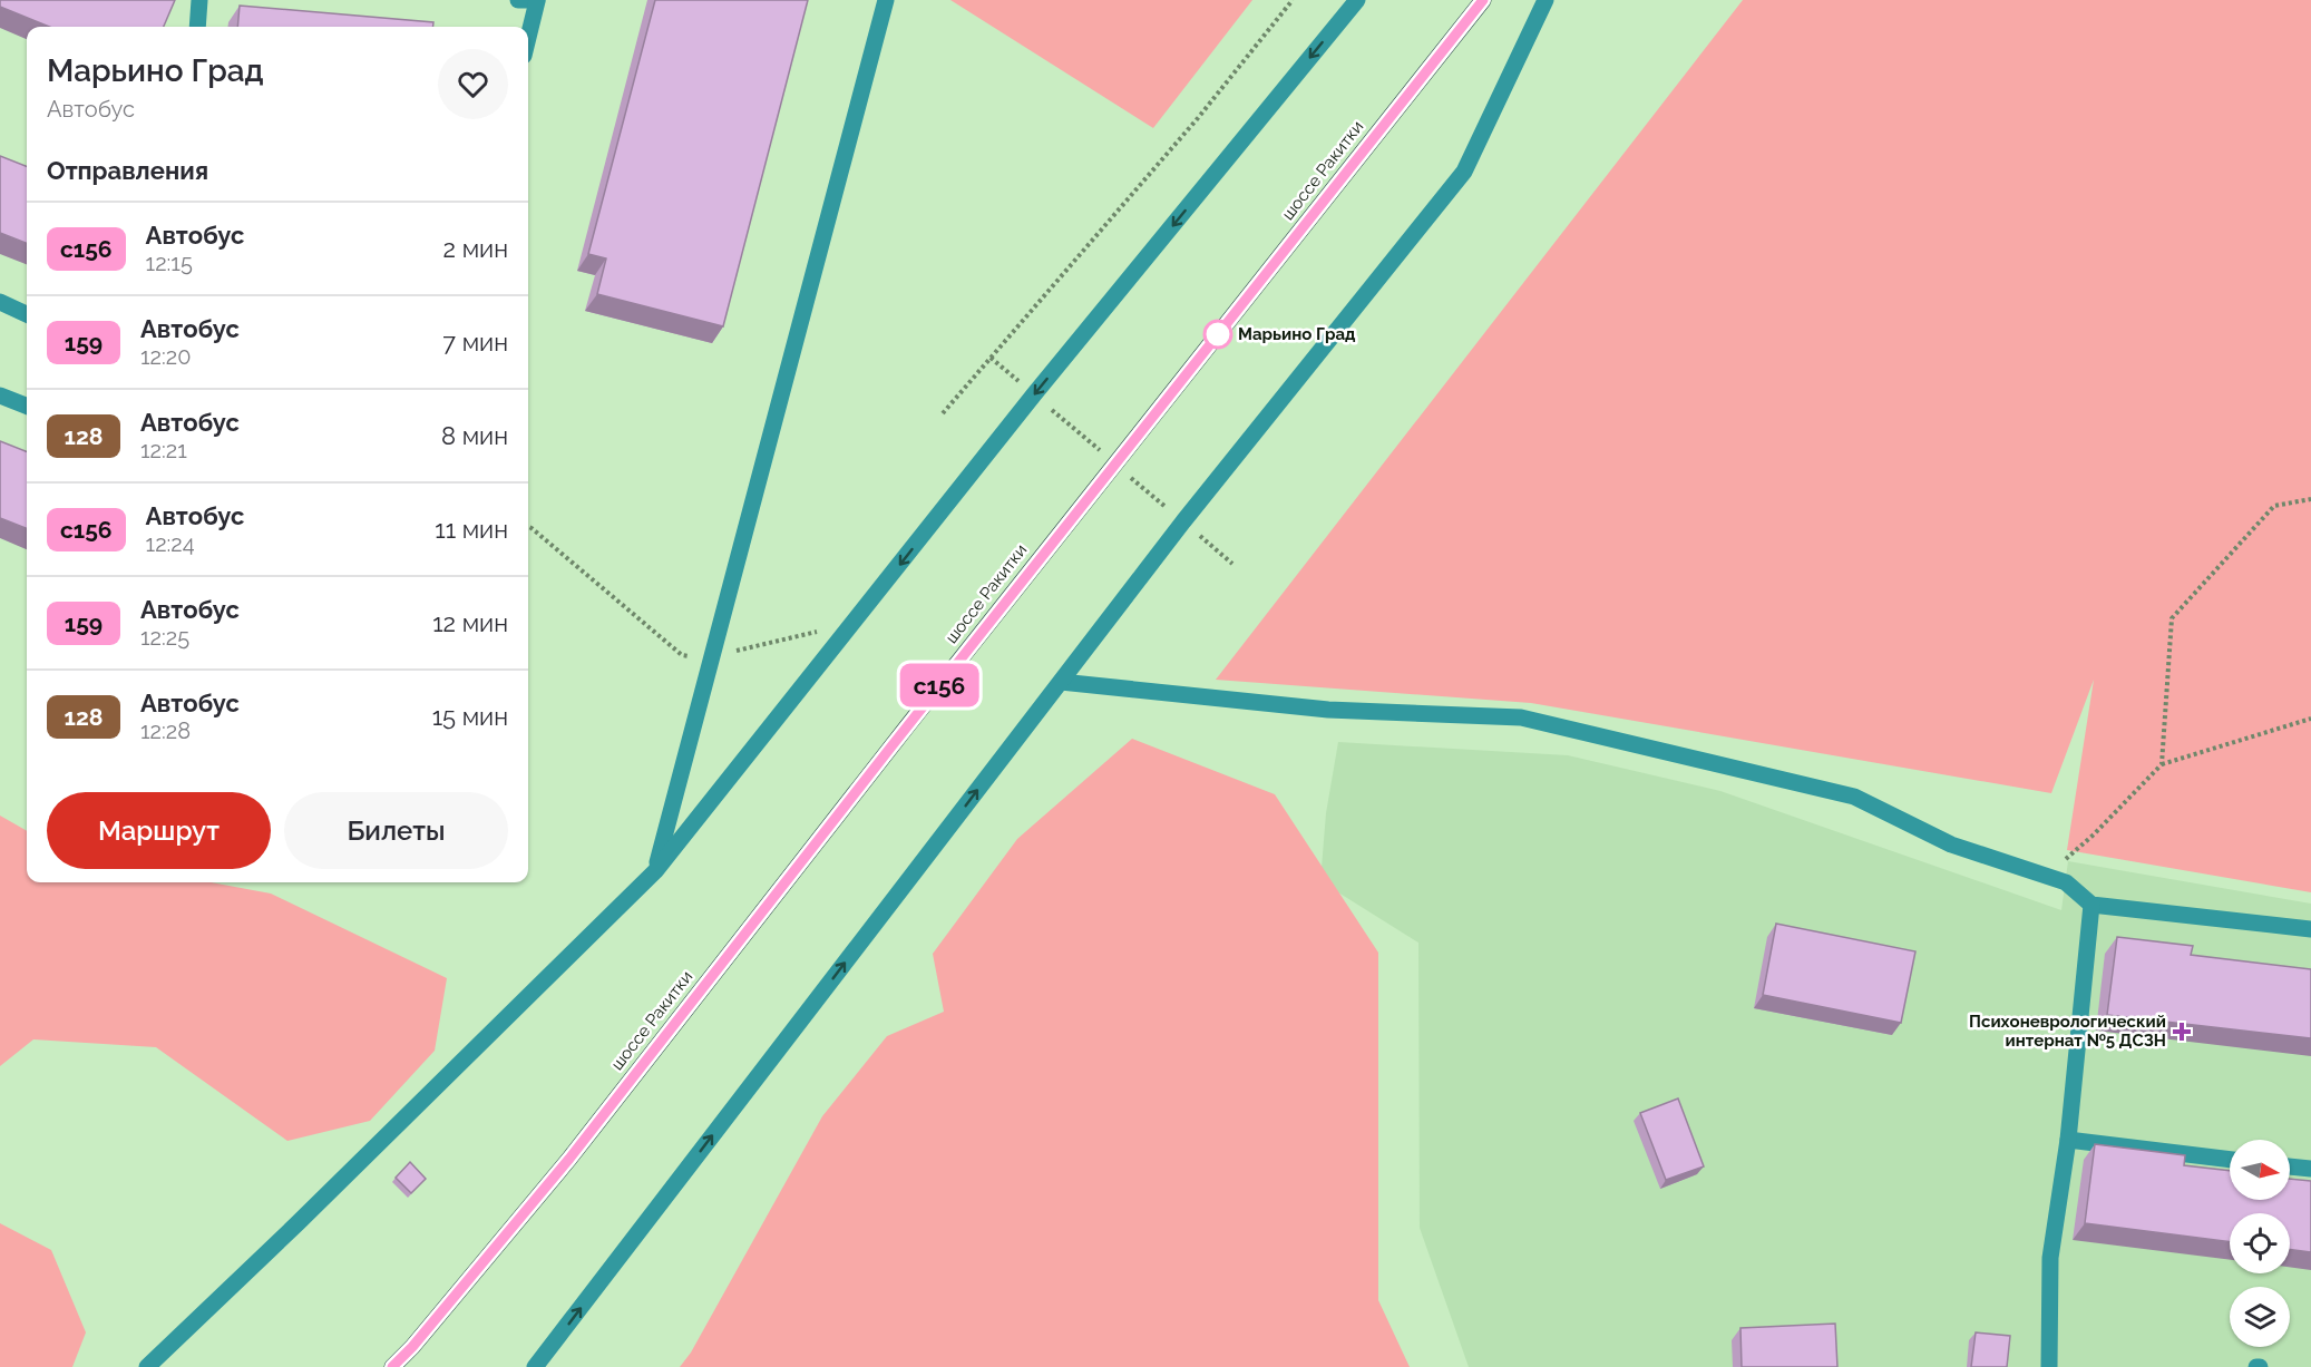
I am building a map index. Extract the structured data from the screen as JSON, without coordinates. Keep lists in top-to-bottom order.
{
  "streets": {
    "main road": ["шоссе Ракитки"]
  },
  "places": {
    "other": ["Марьино Град"],
    "health": ["Психоневрологический интернат №5 ДСЗН"]
  },
  "lines": ["bus line с156"],
  "north": "right",
  "page": {
    "on_map": "с156",
    "heading": [
      ["Марьино Град", "Автобус"],
      "Отправления"
    ],
    "list": [
      {
        "mark": "с156",
        "name": "Автобус",
        "note": "12:15",
        "value": "2 мин"
      },
      {
        "mark": "159",
        "name": "Автобус",
        "note": "12:20",
        "value": "7 мин"
      },
      {
        "mark": "128",
        "name": "Автобус",
        "note": "12:21",
        "value": "8 мин"
      },
      {
        "mark": "с156",
        "name": "Автобус",
        "note": "12:24",
        "value": "11 мин"
      },
      {
        "mark": "159",
        "name": "Автобус",
        "note": "12:25",
        "value": "12 мин"
      },
      {
        "mark": "128",
        "name": "Автобус",
        "note": "12:28",
        "value": "15 мин"
      }
    ],
    "buttons": ["Маршрут", "Билеты"]
  }
}
